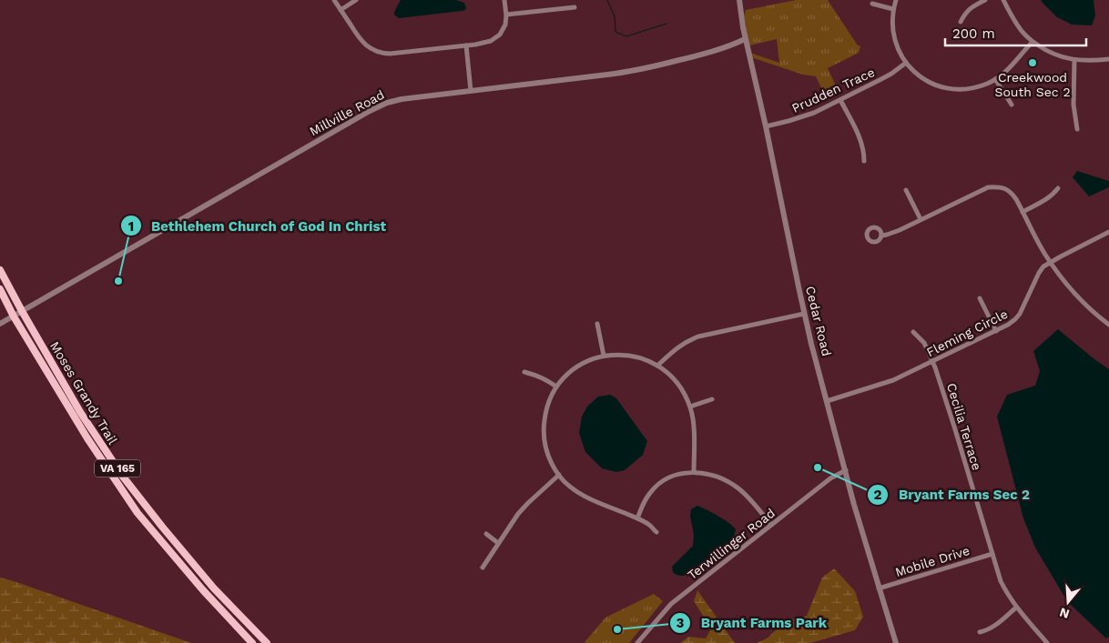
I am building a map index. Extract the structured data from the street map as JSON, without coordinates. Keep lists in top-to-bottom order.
{
  "streets": {
    "main road": ["Moses Grandy Trail", "VA 165"],
    "street": [
      "Prudden Trace",
      "Millville Road",
      "Cedar Road",
      "Fleming Circle",
      "Cecilia Terrace",
      "Terwillinger Road",
      "Mobile Drive"
    ]
  },
  "crossings": [
    ["Prudden Trace", "Cedar Road"],
    ["Millville Road", "Cedar Road"],
    ["Millville Road", "Moses Grandy Trail"],
    ["Cedar Road", "Fleming Circle"],
    ["Cedar Road", "Terwillinger Road"],
    ["Cedar Road", "Mobile Drive"],
    ["Fleming Circle", "Cecilia Terrace"],
    ["Cecilia Terrace", "Mobile Drive"]
  ],
  "places": [
    "Creekwood South Sec 2",
    "Bethlehem Church of God In Christ",
    "Bryant Farms Sec 2",
    "Bryant Farms Park"
  ],
  "scale_bar": "200 m",
  "north": "bottom"
}
